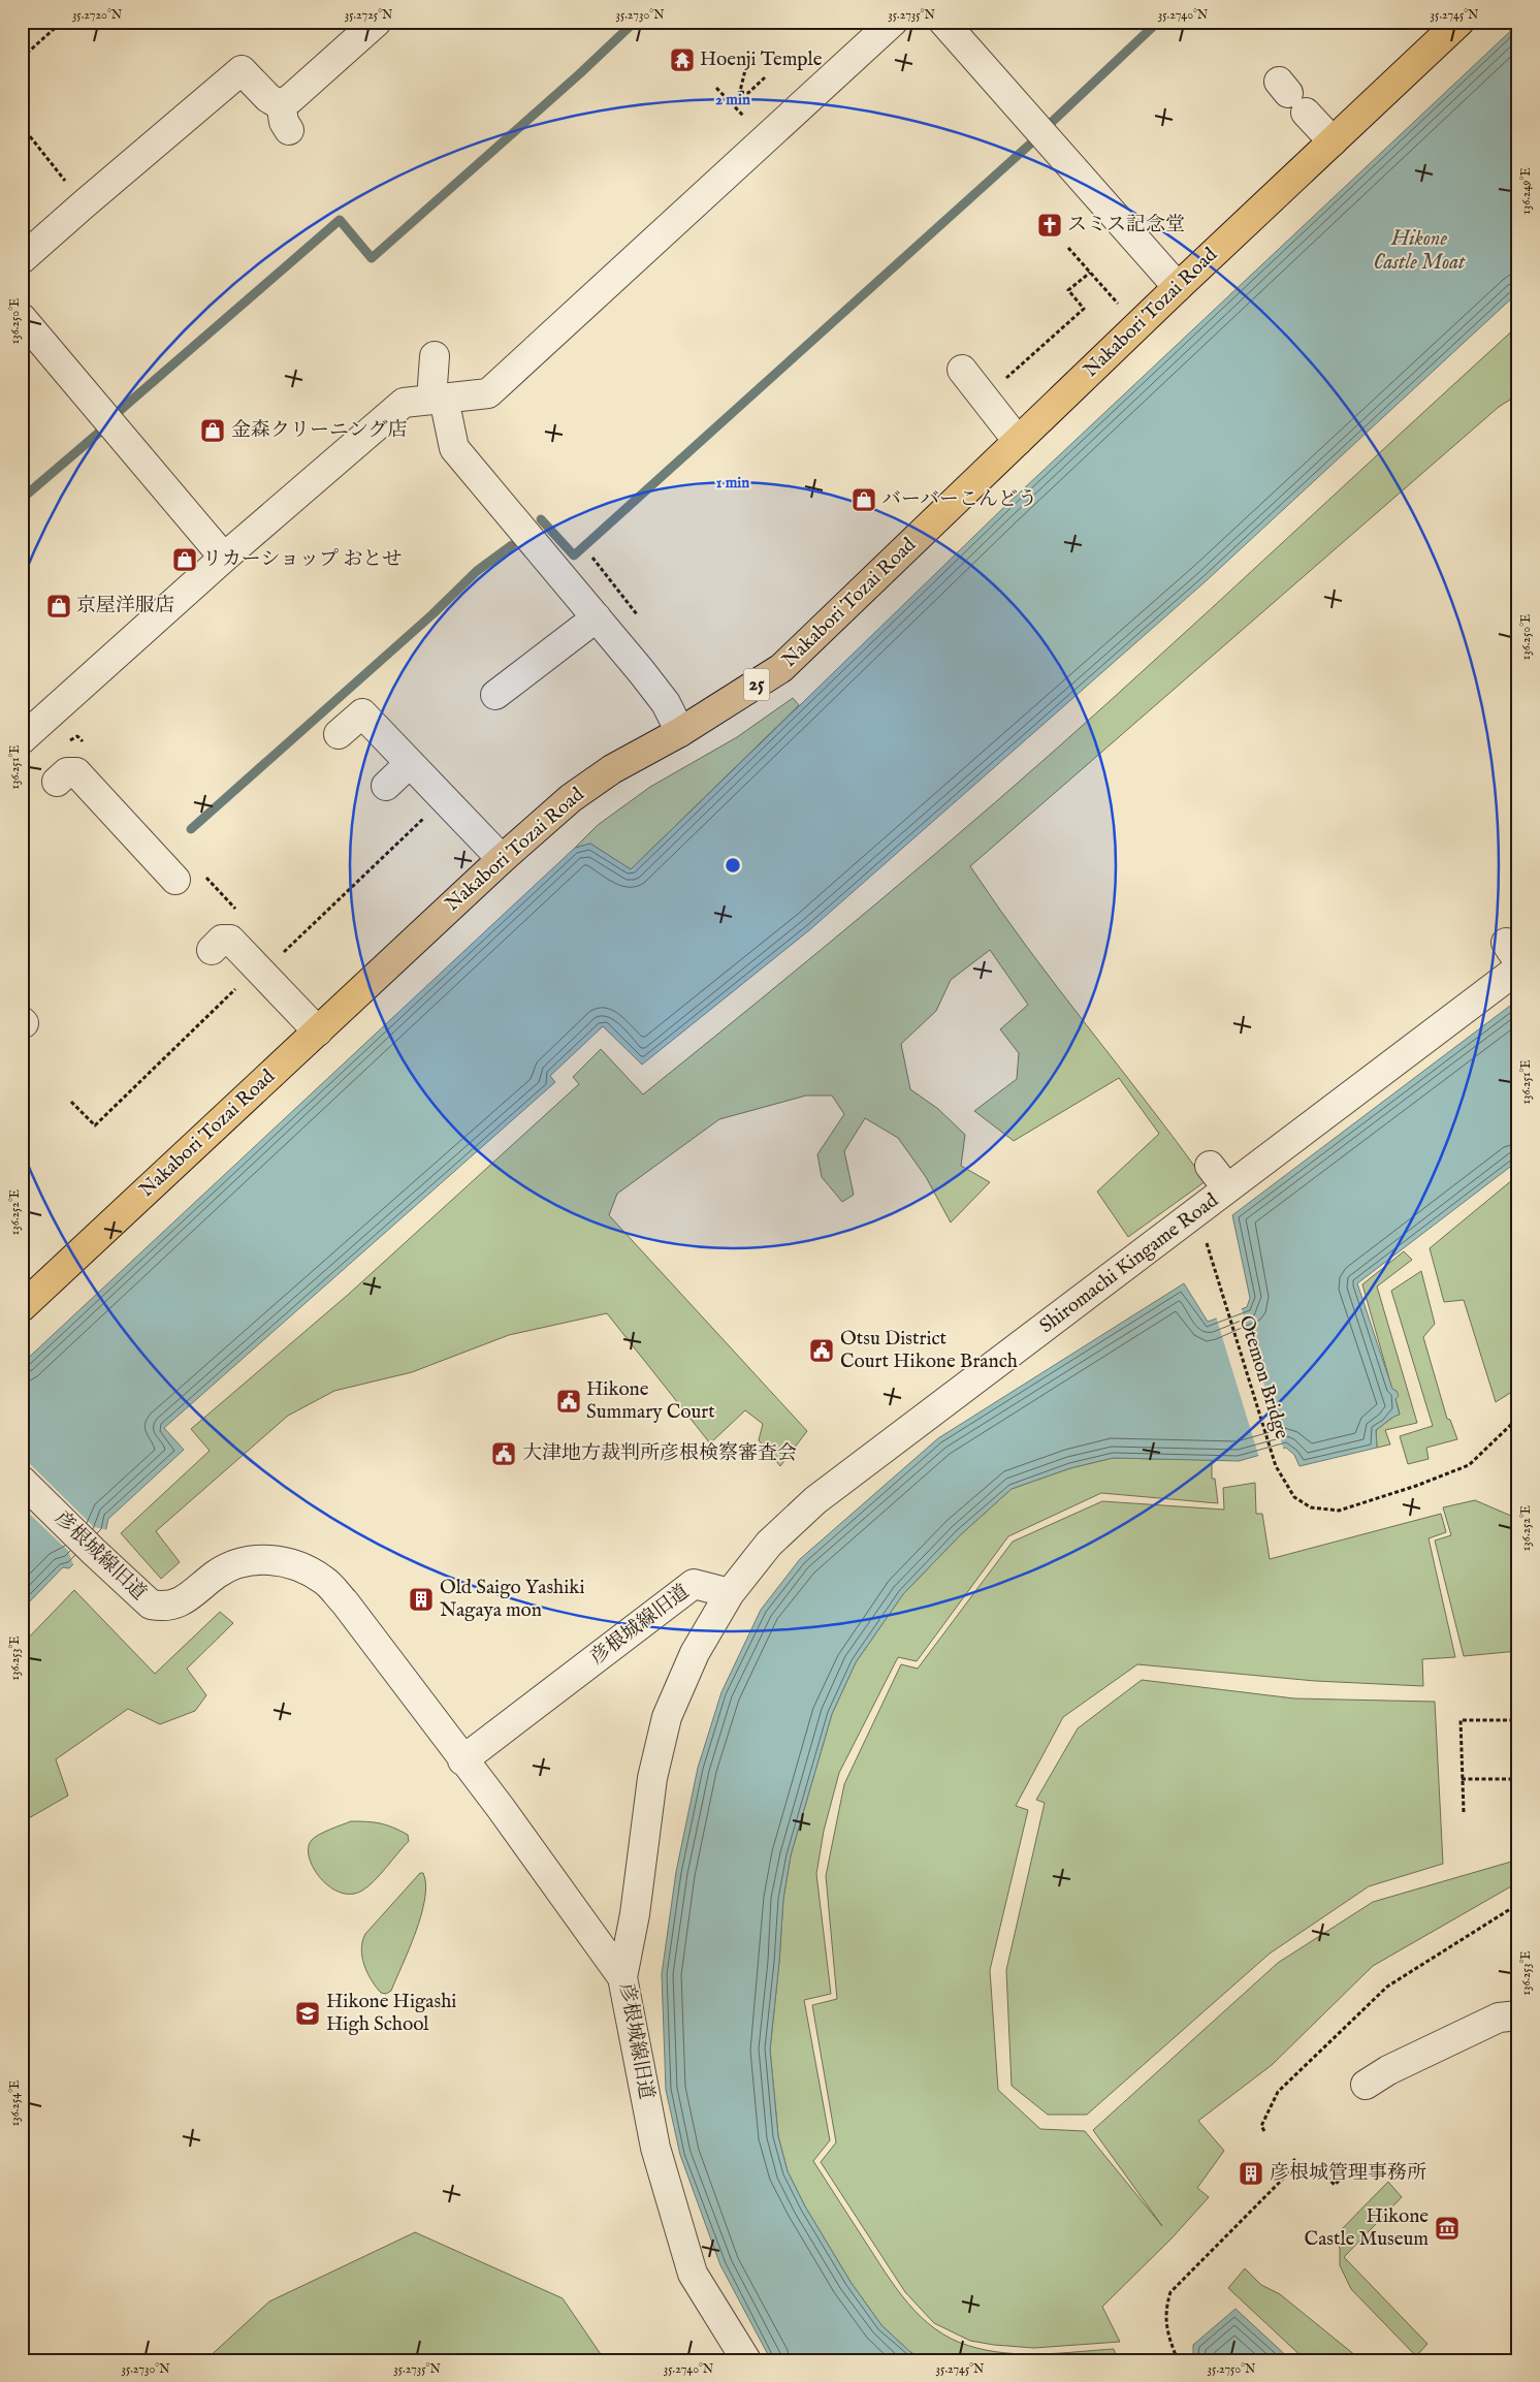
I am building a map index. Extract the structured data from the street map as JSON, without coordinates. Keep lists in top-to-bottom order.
{
  "streets": {
    "main road": ["Nakabori Tozai Road", "25"],
    "street": ["Shiromachi Kingame Road", "彦根城線旧道"],
    "path": ["Otemon Bridge"]
  },
  "crossings": [
    ["Shiromachi Kingame Road", "彦根城線旧道"]
  ],
  "water": ["Hikone Castle Moat"],
  "places": {
    "temple": ["Hoenji Temple"],
    "church": ["スミス記念堂"],
    "shop": [
      "金森クリーニング店",
      "バーバーこんどう",
      "リカーショップ おとせ",
      "京屋洋服店"
    ],
    "public building": ["Otsu District Court Hikone Branch", "Hikone Summary Court", "大津地方裁判所彦根検察審査会"],
    "building": ["Old Saigo Yashiki Nagaya mon", "彦根城管理事務所"],
    "school or university": ["Hikone Higashi High School"],
    "museum": ["Hikone Castle Museum"]
  },
  "coordinates": [
    "35.2720°N",
    "35.2725°N",
    "35.2730°N",
    "35.2735°N",
    "35.2740°N",
    "35.2745°N",
    "136.249°E",
    "136.250°E",
    "136.251°E",
    "136.252°E",
    "136.253°E",
    "136.254°E",
    "35.2750°N"
  ],
  "rings": ["2 min", "1 min"]
}
